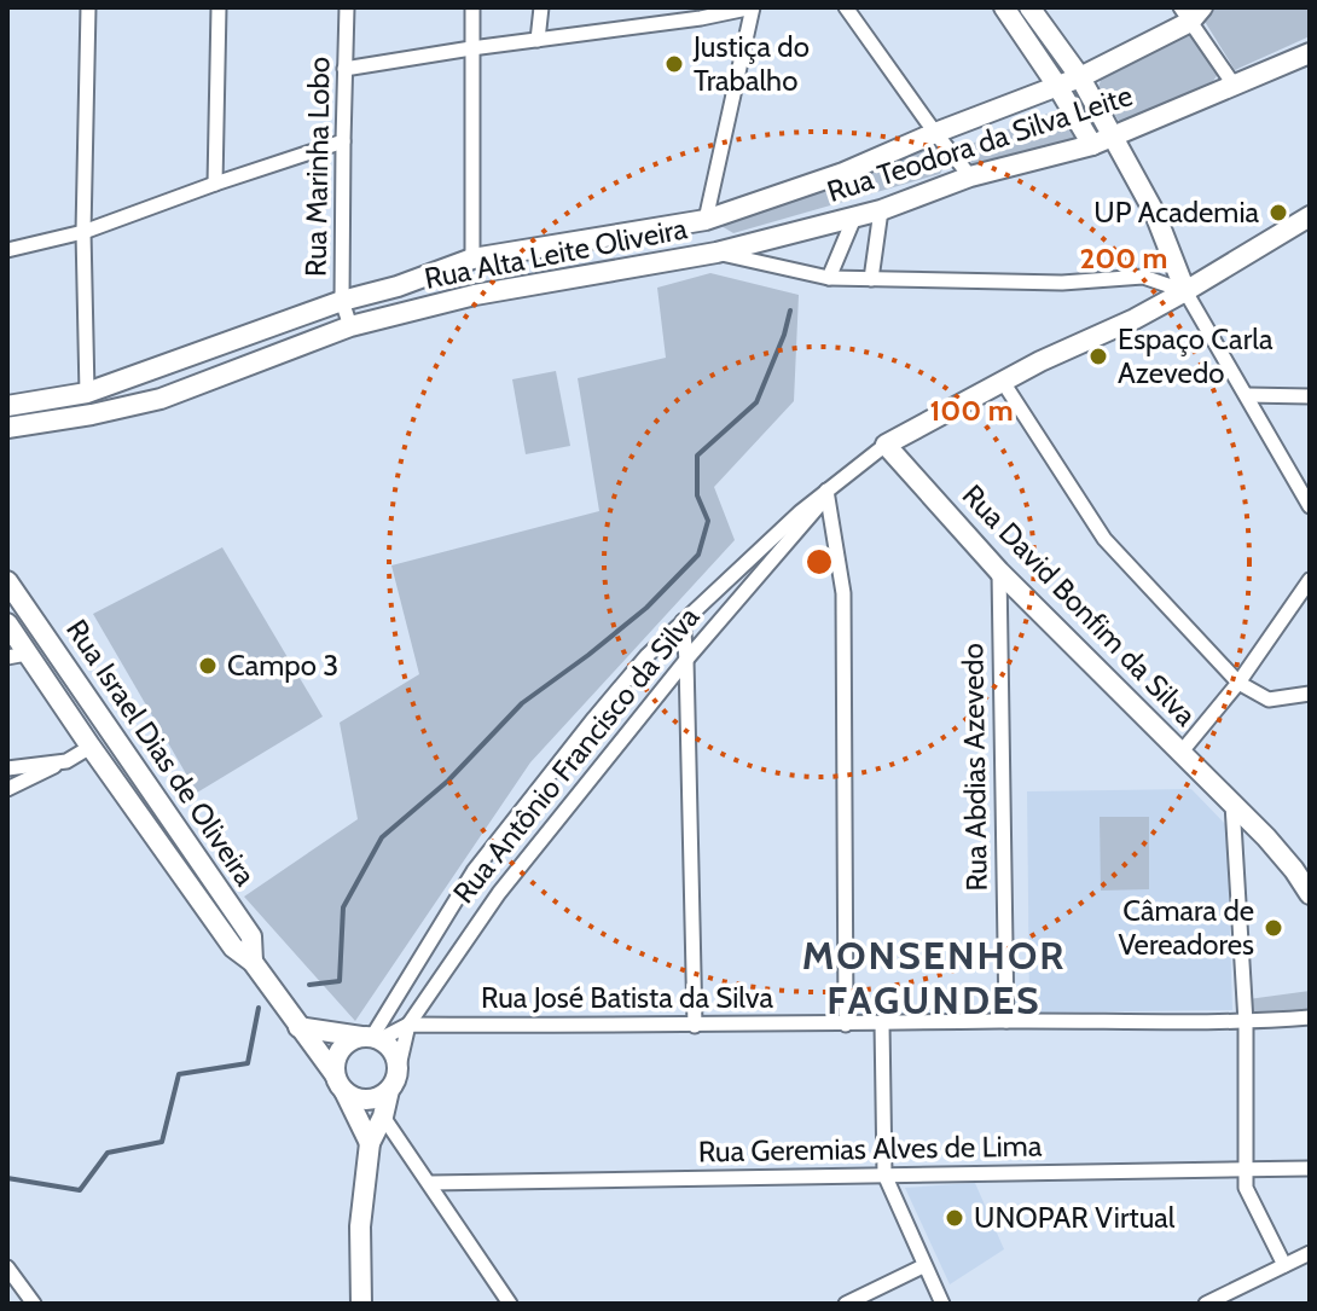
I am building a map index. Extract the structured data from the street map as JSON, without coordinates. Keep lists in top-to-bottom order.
{
  "streets": {
    "main road": [
      "Rua Teodora da Silva Leite",
      "Rua Alta Leite Oliveira",
      "Rua David Bonfim da Silva",
      "Rua Israel Dias de Oliveira",
      "Rua Antônio Francisco da Silva"
    ],
    "street": [
      "Rua Marinha Lobo",
      "Rua Abdias Azevedo",
      "Rua José Batista da Silva",
      "Rua Geremias Alves de Lima"
    ]
  },
  "crossings": [
    ["Rua Teodora da Silva Leite", "Rua Alta Leite Oliveira"],
    ["Rua Marinha Lobo", "Rua Alta Leite Oliveira"],
    ["Rua Alta Leite Oliveira", "Rua Antônio Francisco da Silva"],
    ["Rua David Bonfim da Silva", "Rua Antônio Francisco da Silva"],
    ["Rua David Bonfim da Silva", "Rua Abdias Azevedo"],
    ["Rua Israel Dias de Oliveira", "Rua Antônio Francisco da Silva"],
    ["Rua Antônio Francisco da Silva", "Rua José Batista da Silva"],
    ["Rua Abdias Azevedo", "Rua José Batista da Silva"]
  ],
  "districts": ["MONSENHOR FAGUNDES"],
  "places": [
    "Justiça do Trabalho",
    "UP Academia",
    "Espaço Carla Azevedo",
    "Campo 3",
    "Câmara de Vereadores",
    "UNOPAR Virtual"
  ],
  "rings": ["200 m", "100 m"]
}
